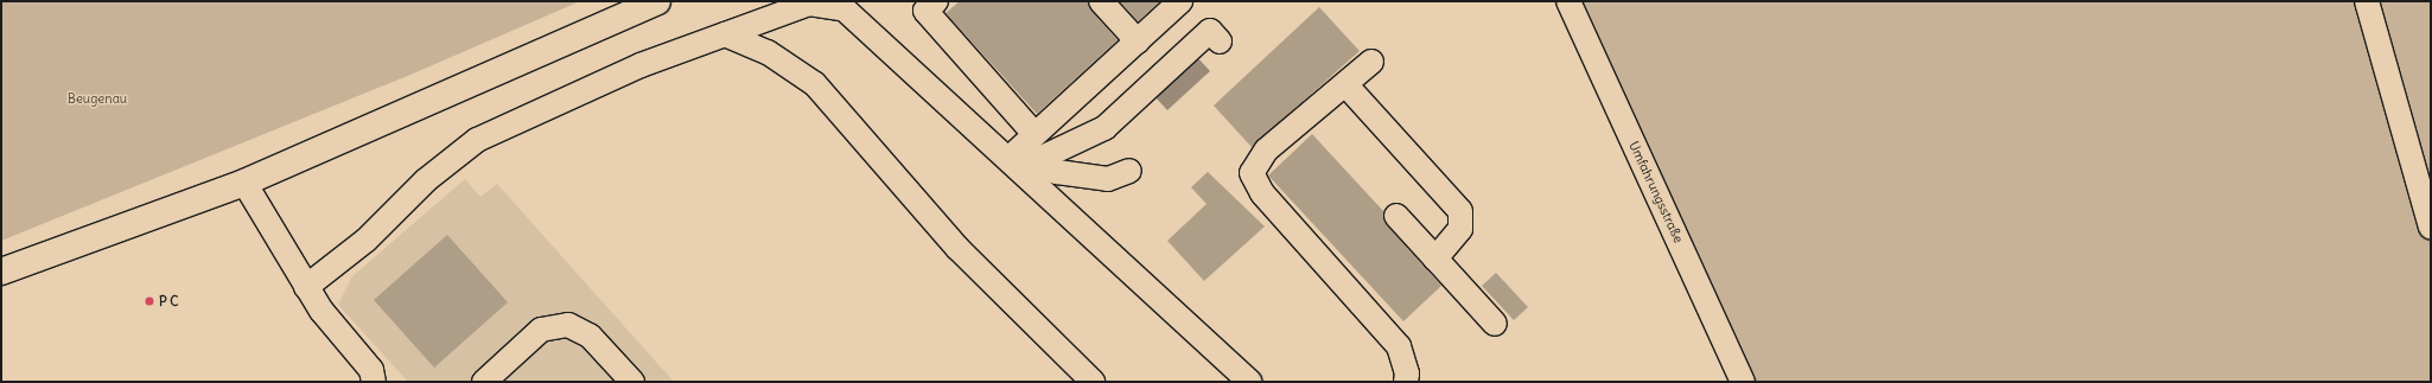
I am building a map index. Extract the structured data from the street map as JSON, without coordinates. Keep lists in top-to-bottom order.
{
  "streets": {
    "street": ["Umfahrungsstraße"]
  },
  "parks": ["Beugenau"],
  "places": ["P C"]
}
